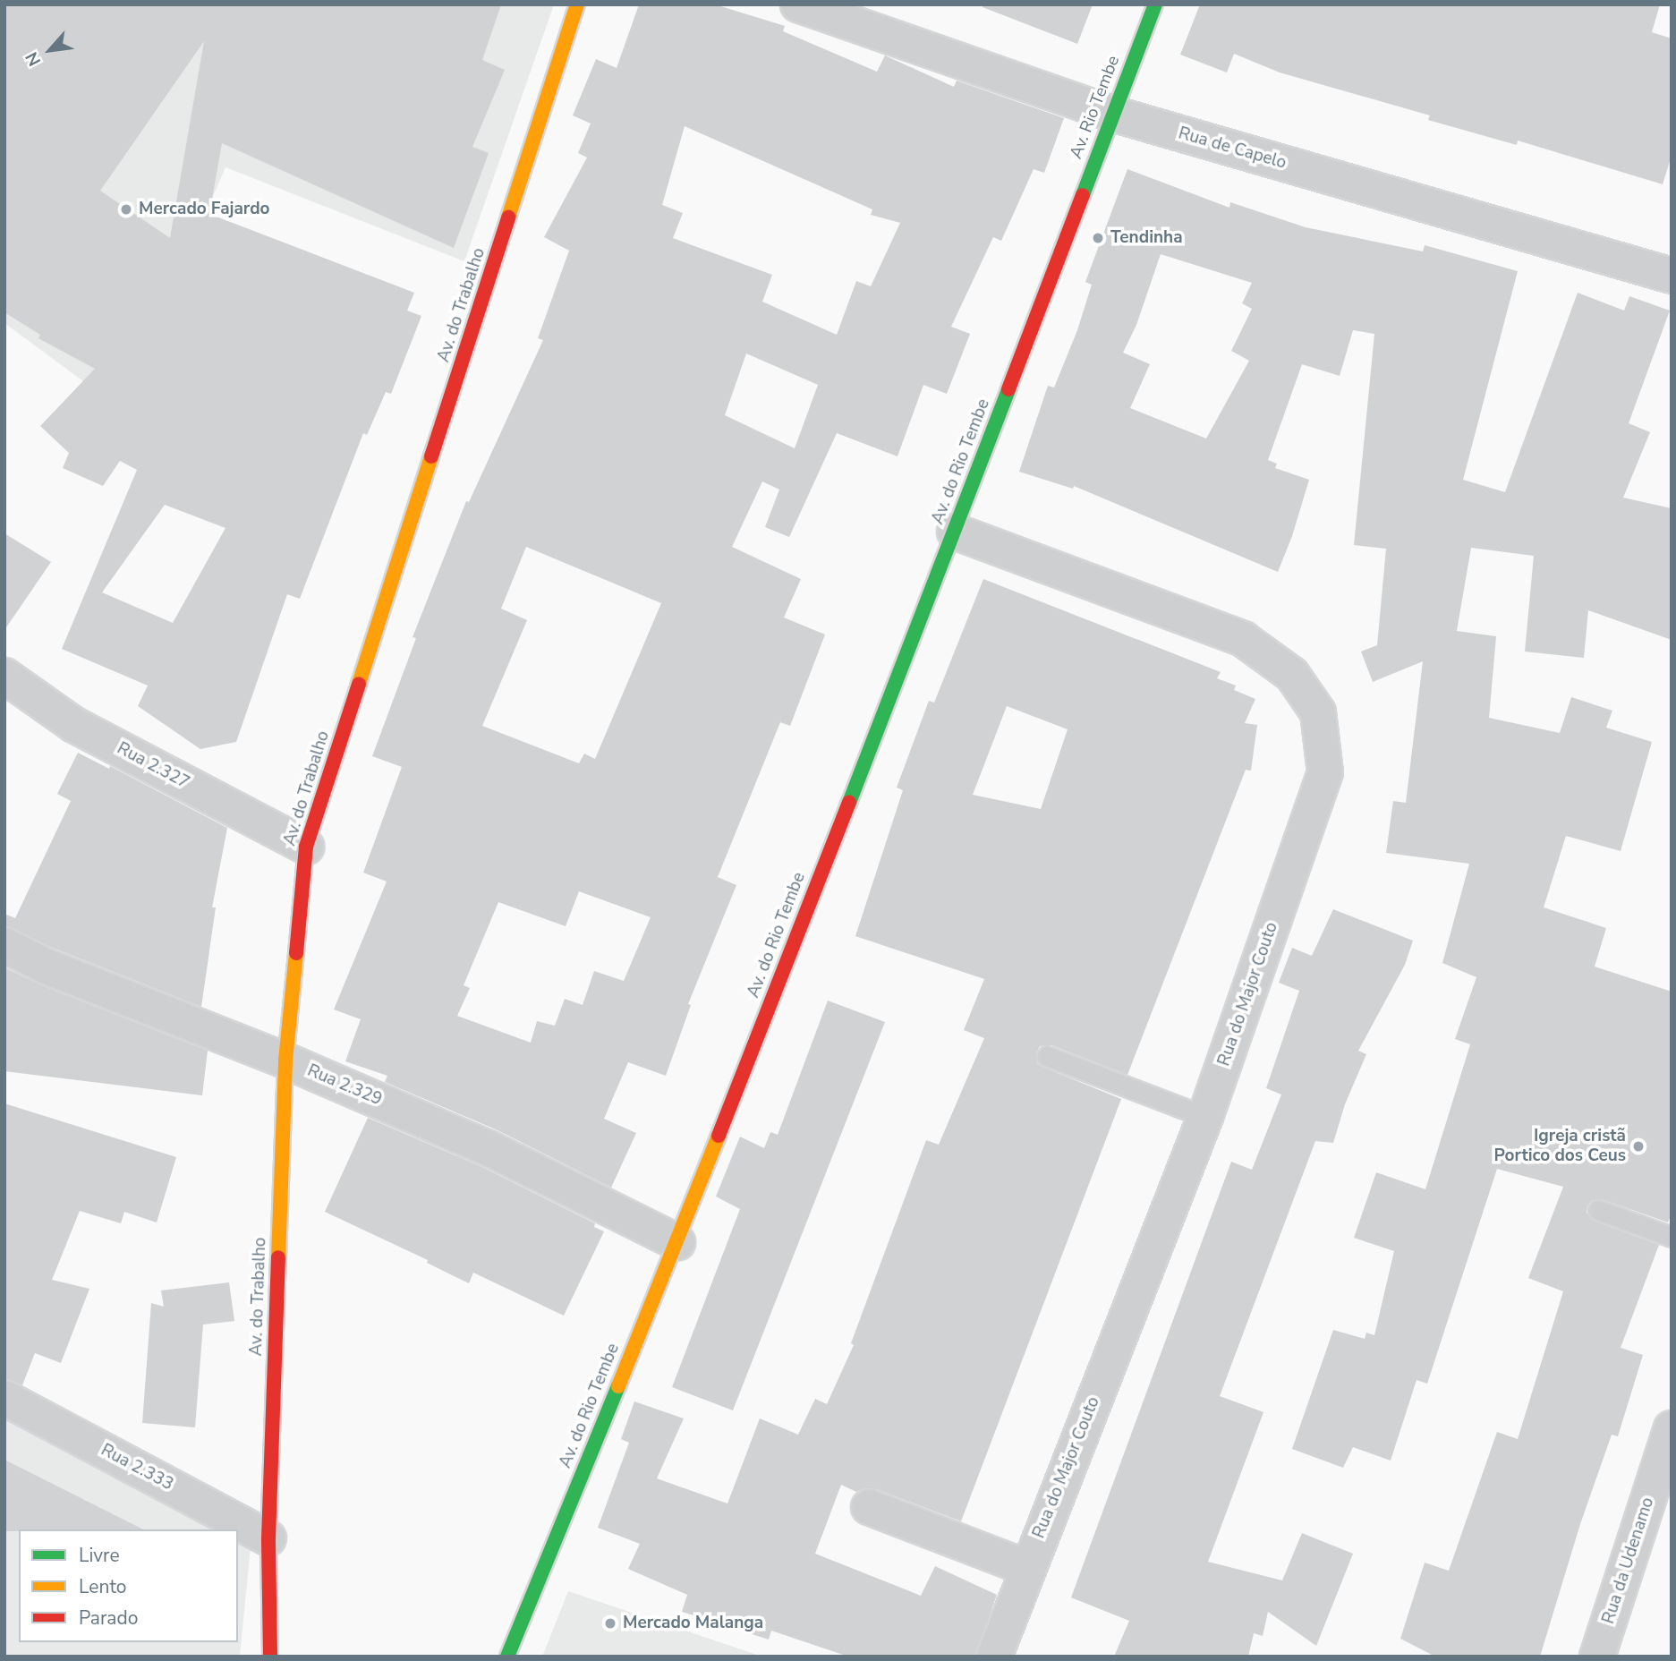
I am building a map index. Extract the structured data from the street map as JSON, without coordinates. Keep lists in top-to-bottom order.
{
  "streets": {
    "main road": ["Av. Rio Tembe", "Av. do Trabalho", "Av. do Rio Tembe"],
    "street": [
      "Rua de Capelo",
      "Rua 2.327",
      "Rua do Major Couto",
      "Rua 2.329",
      "Rua 2.333",
      "Rua da Udenamo"
    ]
  },
  "crossings": [
    ["Av. Rio Tembe", "Rua de Capelo"],
    ["Av. Rio Tembe", "Av. do Rio Tembe"],
    ["Av. do Trabalho", "Rua 2.327"],
    ["Av. do Trabalho", "Rua 2.329"],
    ["Av. do Trabalho", "Rua 2.333"],
    ["Av. do Rio Tembe", "Rua do Major Couto"],
    ["Av. do Rio Tembe", "Rua 2.329"]
  ],
  "places": [
    "Mercado Fajardo",
    "Tendinha",
    "Igreja cristã Portico dos Ceus",
    "Mercado Malanga"
  ],
  "legend": ["Livre", "Lento", "Parado"],
  "north": "bottom left"
}
